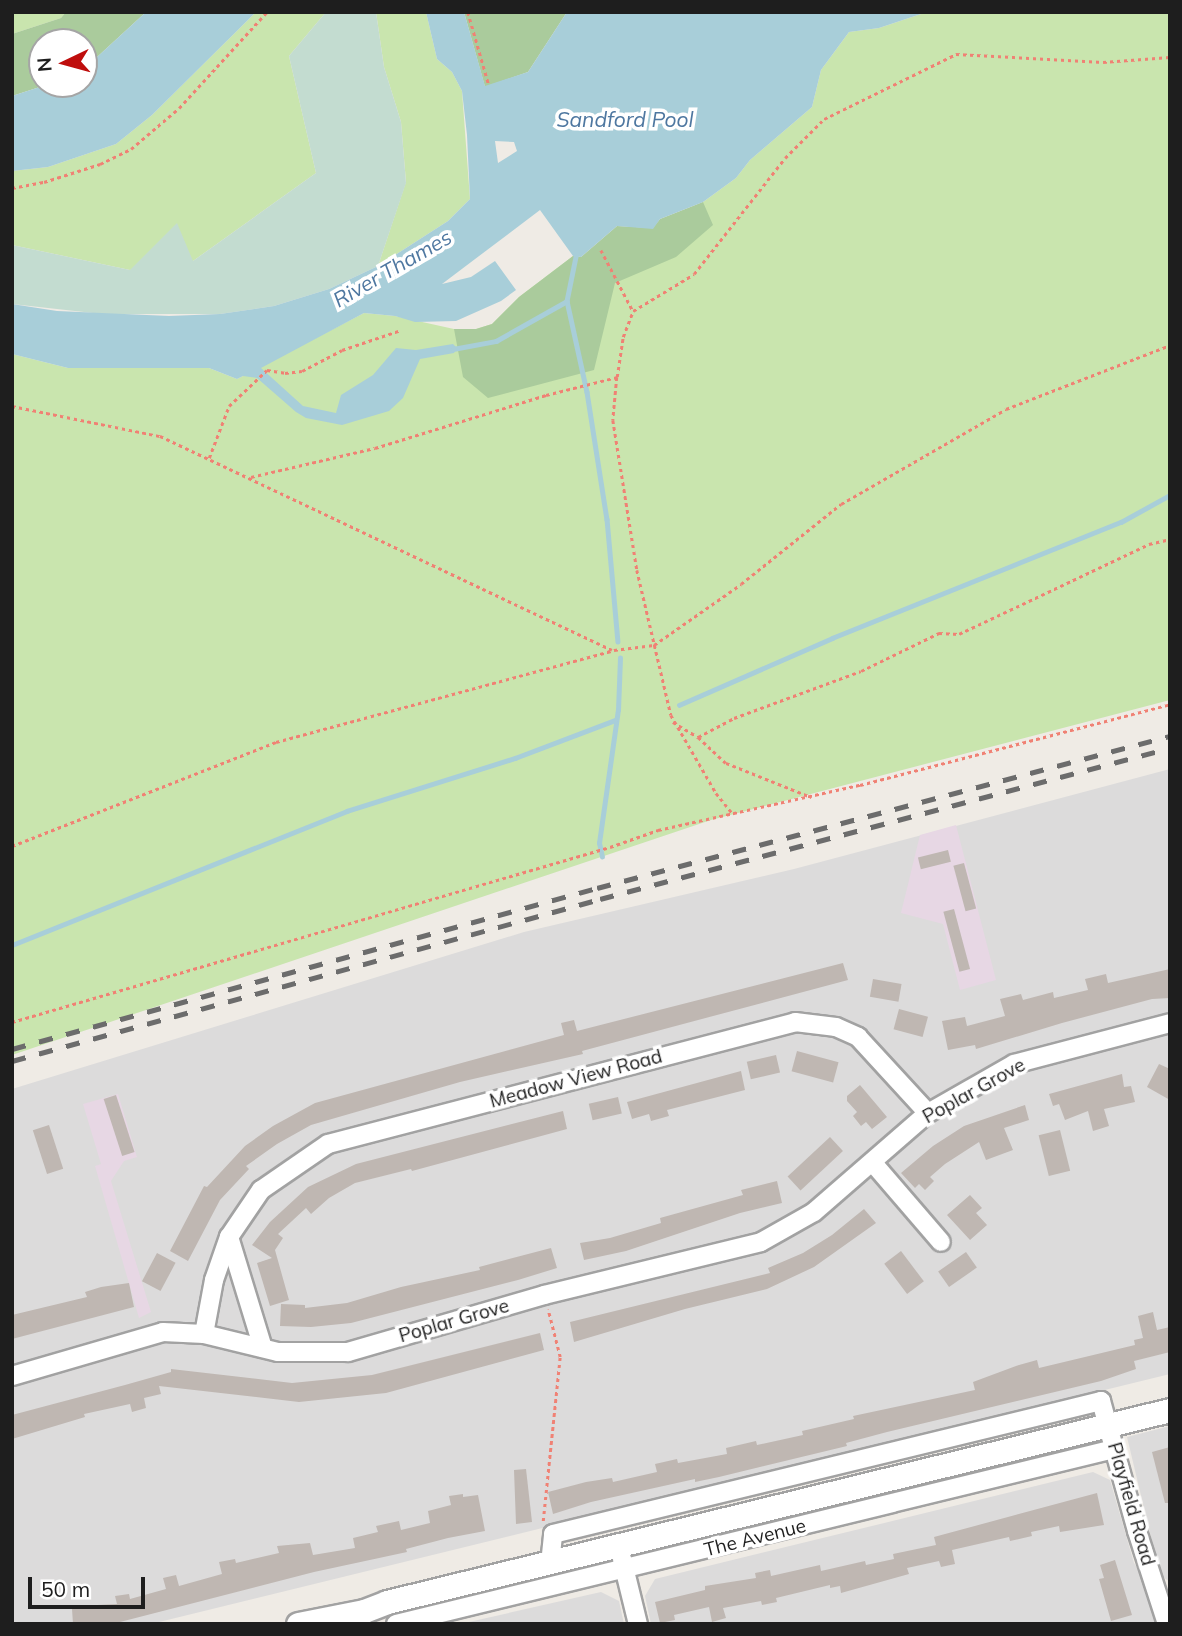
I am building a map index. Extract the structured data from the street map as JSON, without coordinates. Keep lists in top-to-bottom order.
{
  "streets": {
    "street": [
      "Meadow View Road",
      "Poplar Grove",
      "Playfield Road",
      "The Avenue"
    ]
  },
  "crossings": [
    ["Meadow View Road", "Poplar Grove"],
    ["Playfield Road", "The Avenue"]
  ],
  "water": ["Sandford Pool", "River Thames"],
  "scale_bar": "50 m",
  "north": "left"
}
